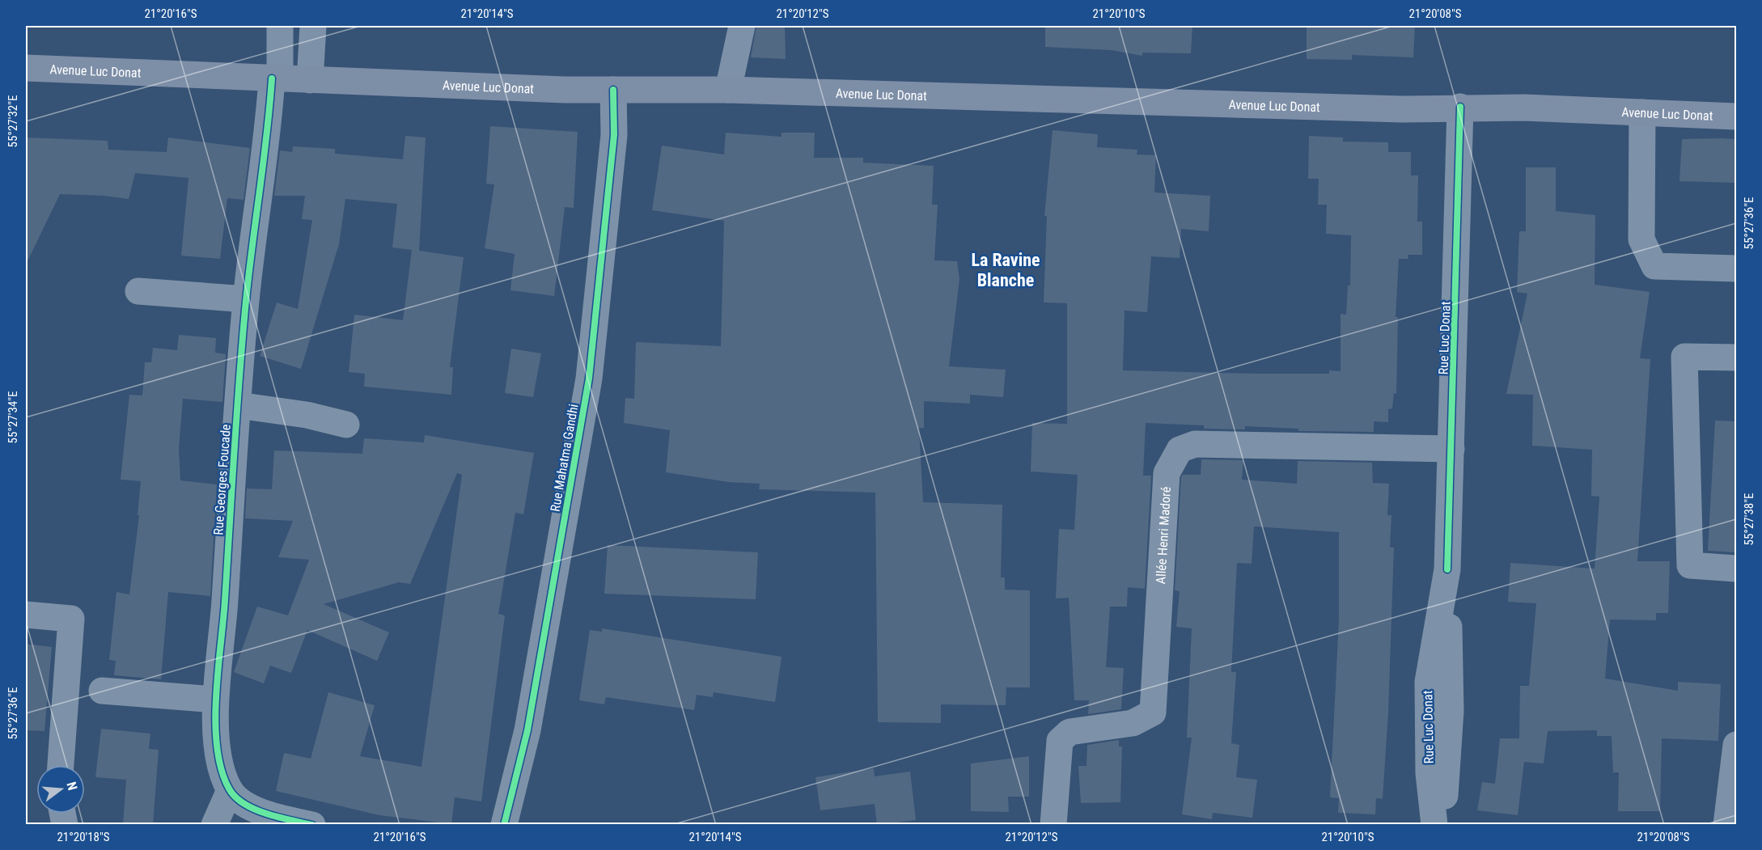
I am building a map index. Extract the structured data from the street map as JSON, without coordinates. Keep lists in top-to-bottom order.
{
  "streets": {
    "main road": ["Avenue Luc Donat"],
    "street": [
      "Rue Luc Donat",
      "Rue Mahatma Gandhi",
      "Rue Georges Foucade",
      "Allée Henri Madoré"
    ]
  },
  "crossings": [
    ["Avenue Luc Donat", "Rue Luc Donat"],
    ["Avenue Luc Donat", "Rue Mahatma Gandhi"],
    ["Avenue Luc Donat", "Rue Georges Foucade"],
    ["Rue Luc Donat", "Allée Henri Madoré"]
  ],
  "districts": ["La Ravine Blanche"],
  "north": "right",
  "coordinates": [
    "21°20'16\"S",
    "21°20'14\"S",
    "21°20'12\"S",
    "21°20'10\"S",
    "21°20'08\"S",
    "55°27'32\"E",
    "55°27'36\"E",
    "55°27'34\"E",
    "55°27'38\"E",
    "21°20'18\"S"
  ]
}
